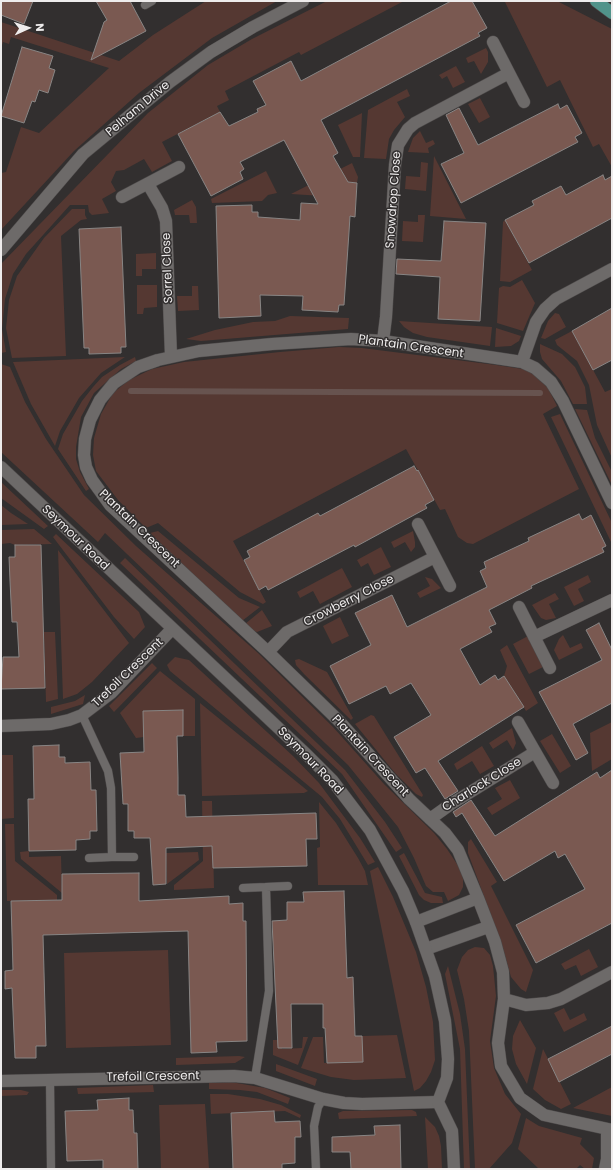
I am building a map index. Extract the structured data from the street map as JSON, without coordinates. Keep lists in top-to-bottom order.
{
  "streets": {
    "street": [
      "Pelham Drive",
      "Snowdrop Close",
      "Sorrel Close",
      "Plantain Crescent",
      "Seymour Road",
      "Crowberry Close",
      "Trefoil Crescent",
      "Charlock Close"
    ]
  },
  "crossings": [
    ["Snowdrop Close", "Plantain Crescent"],
    ["Sorrel Close", "Plantain Crescent"],
    ["Plantain Crescent", "Crowberry Close"],
    ["Plantain Crescent", "Charlock Close"],
    ["Seymour Road", "Trefoil Crescent"]
  ],
  "north": "right"
}
